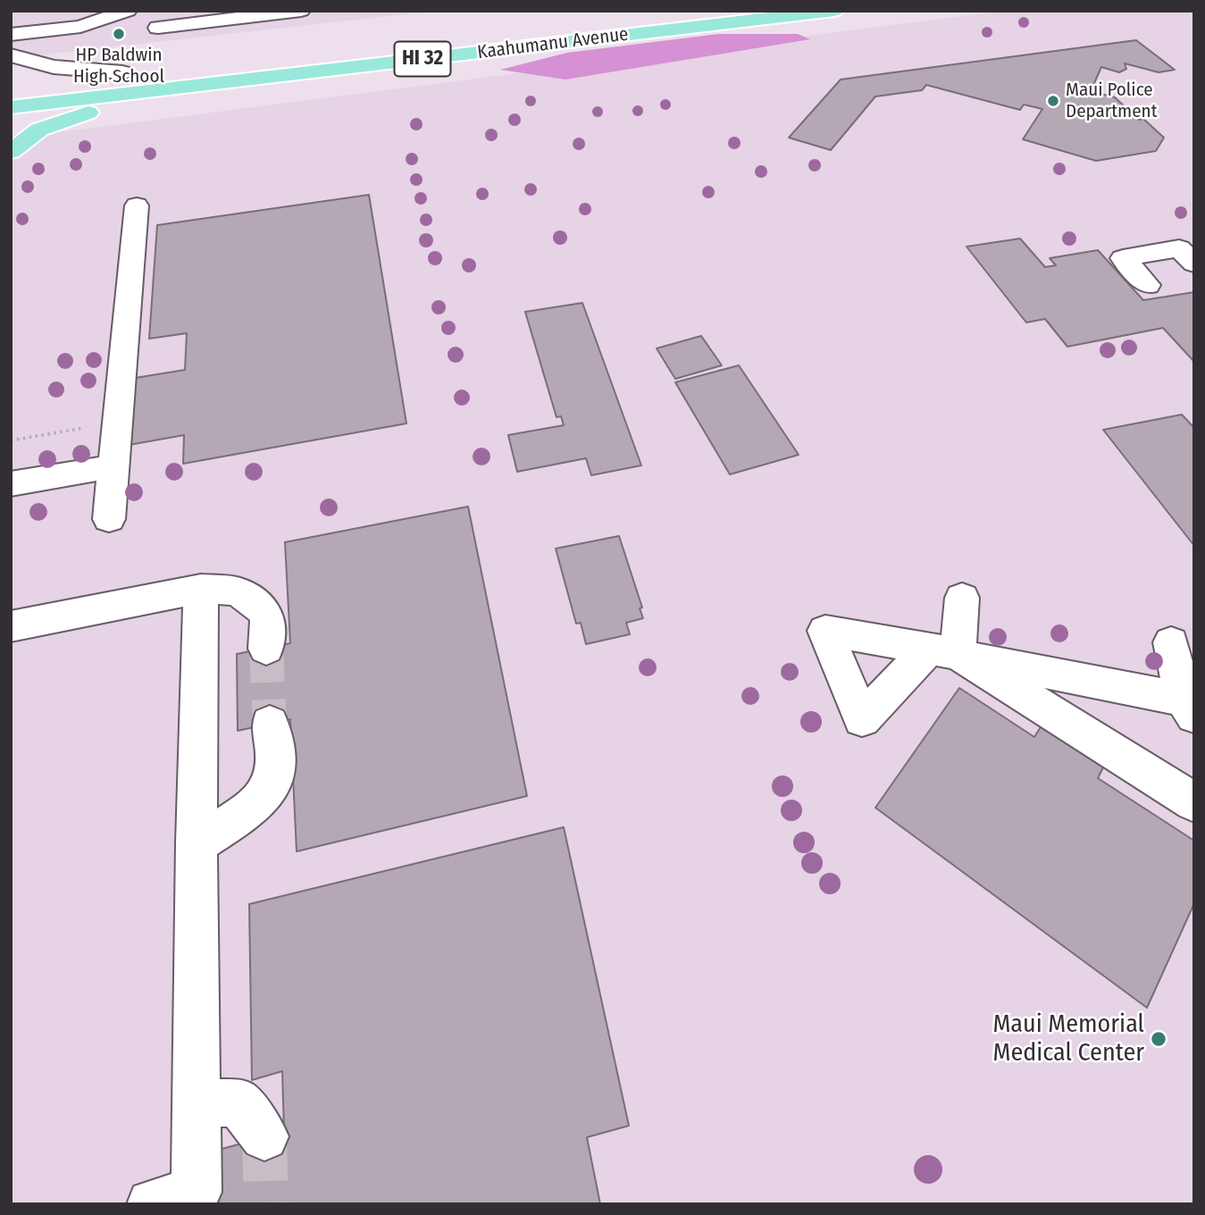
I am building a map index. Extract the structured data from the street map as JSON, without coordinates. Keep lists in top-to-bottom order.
{
  "streets": {
    "main road": ["Kaahumanu Avenue", "HI 32"]
  },
  "places": ["HP Baldwin High School", "Maui Police Department", "Maui Memorial Medical Center"]
}
